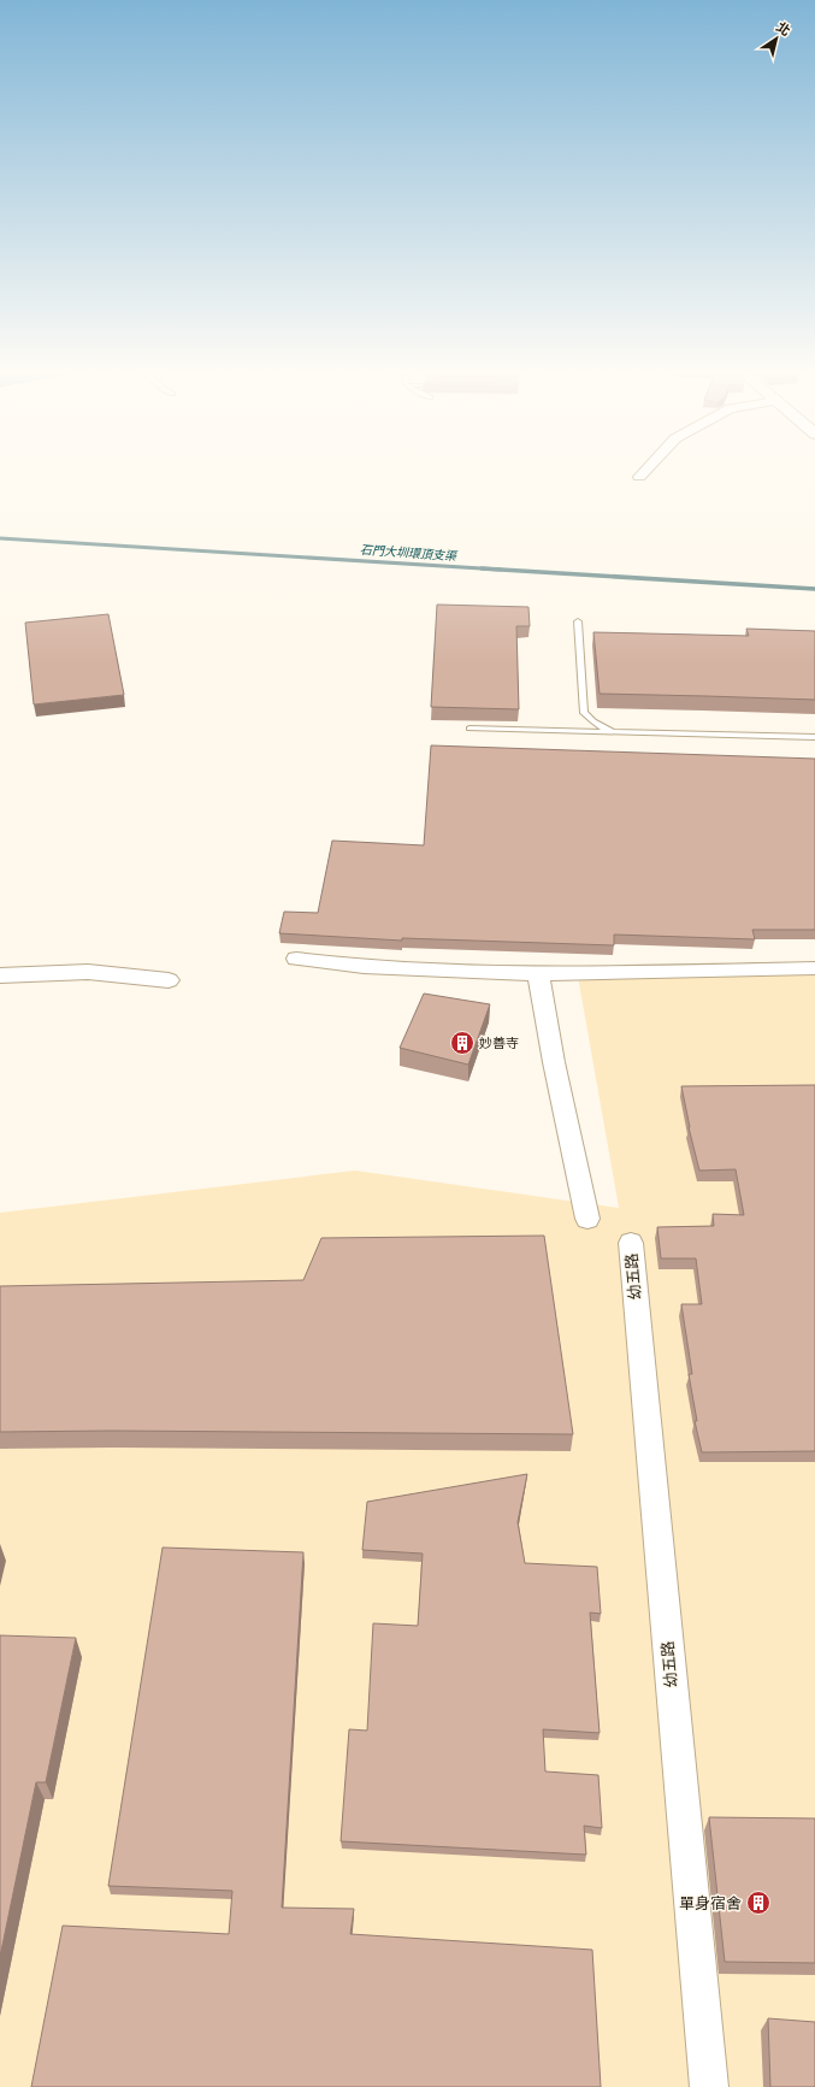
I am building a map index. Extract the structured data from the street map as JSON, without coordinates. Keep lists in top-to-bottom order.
{
  "streets": {
    "street": ["幼五路"]
  },
  "water": ["石門大圳環頂支渠"],
  "places": {
    "building": ["妙善寺", "單身宿舍"]
  },
  "north": "top right"
}
